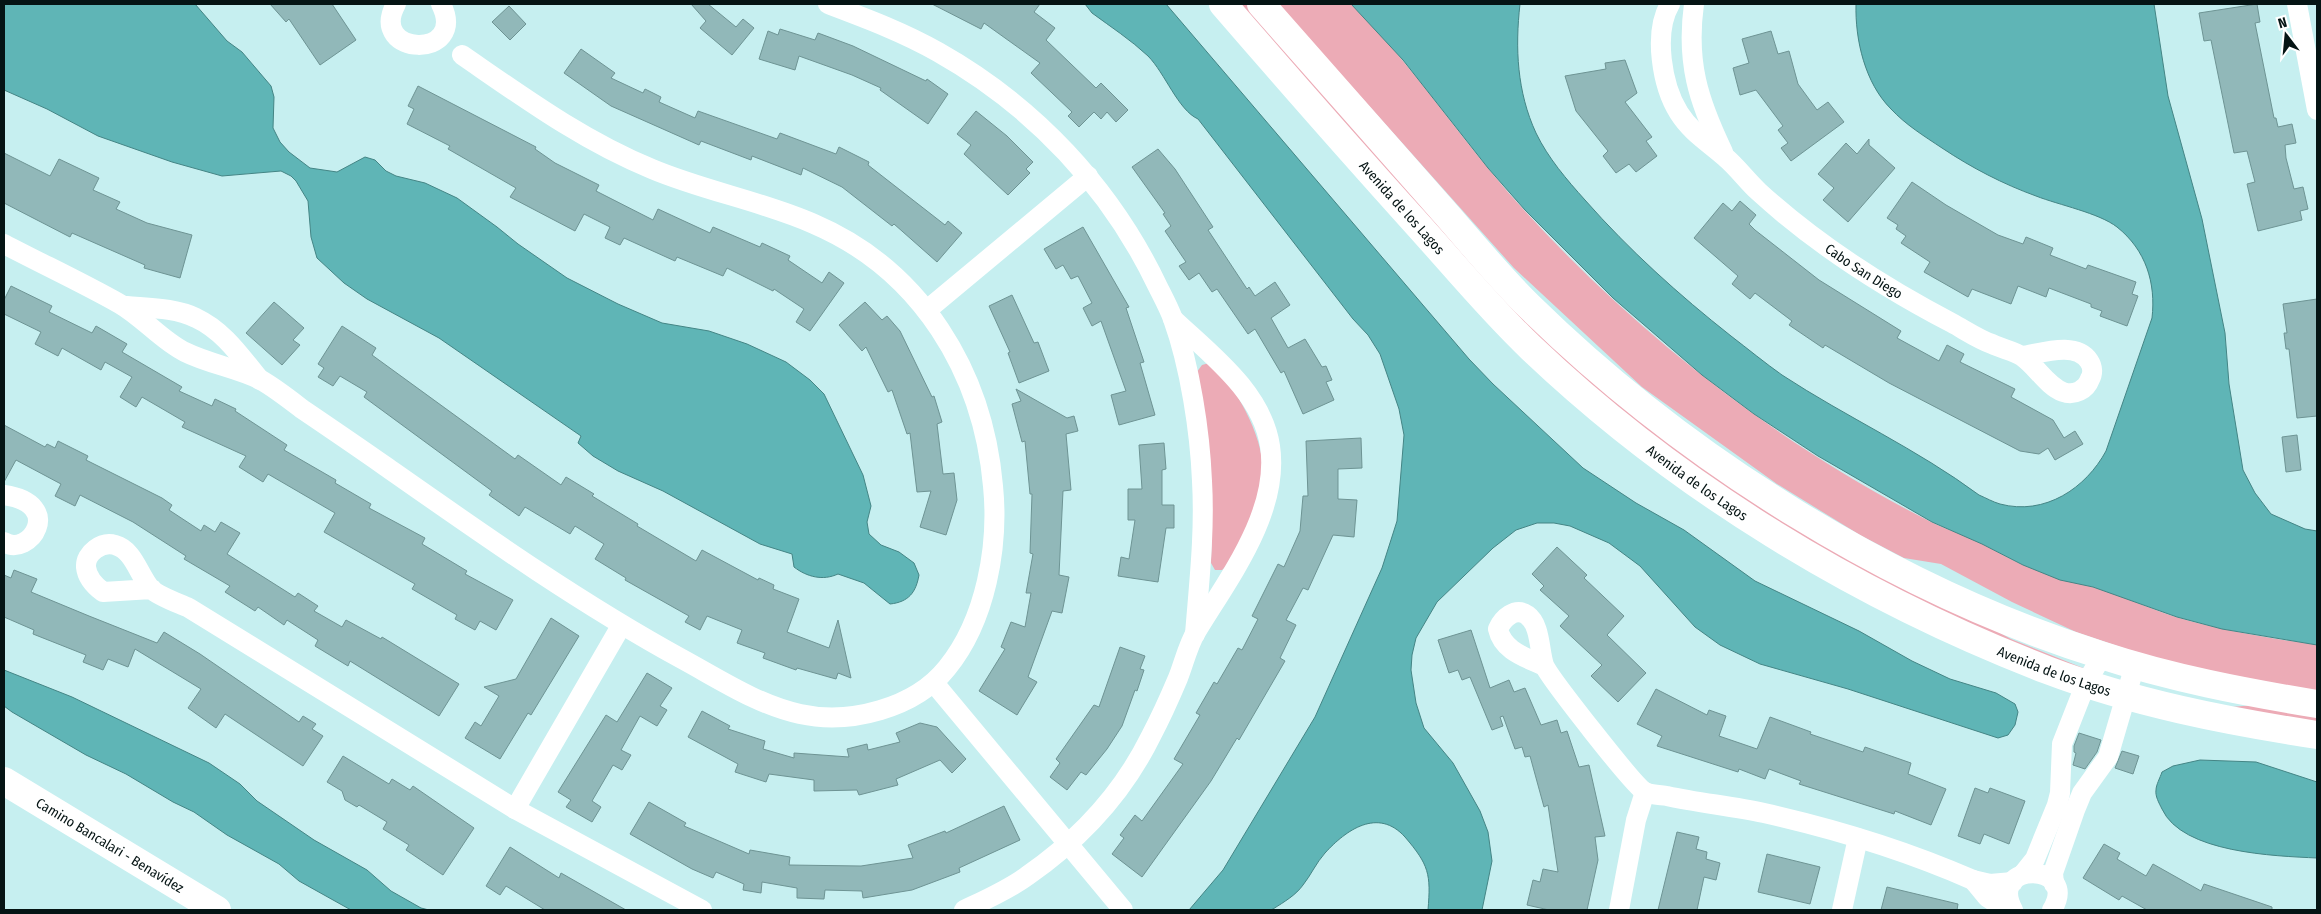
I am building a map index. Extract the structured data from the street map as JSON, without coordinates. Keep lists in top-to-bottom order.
{
  "streets": {
    "street": ["Avenida de los Lagos", "Cabo San Diego", "Camino Bancalari - Benavídez"]
  },
  "north": "top"
}
